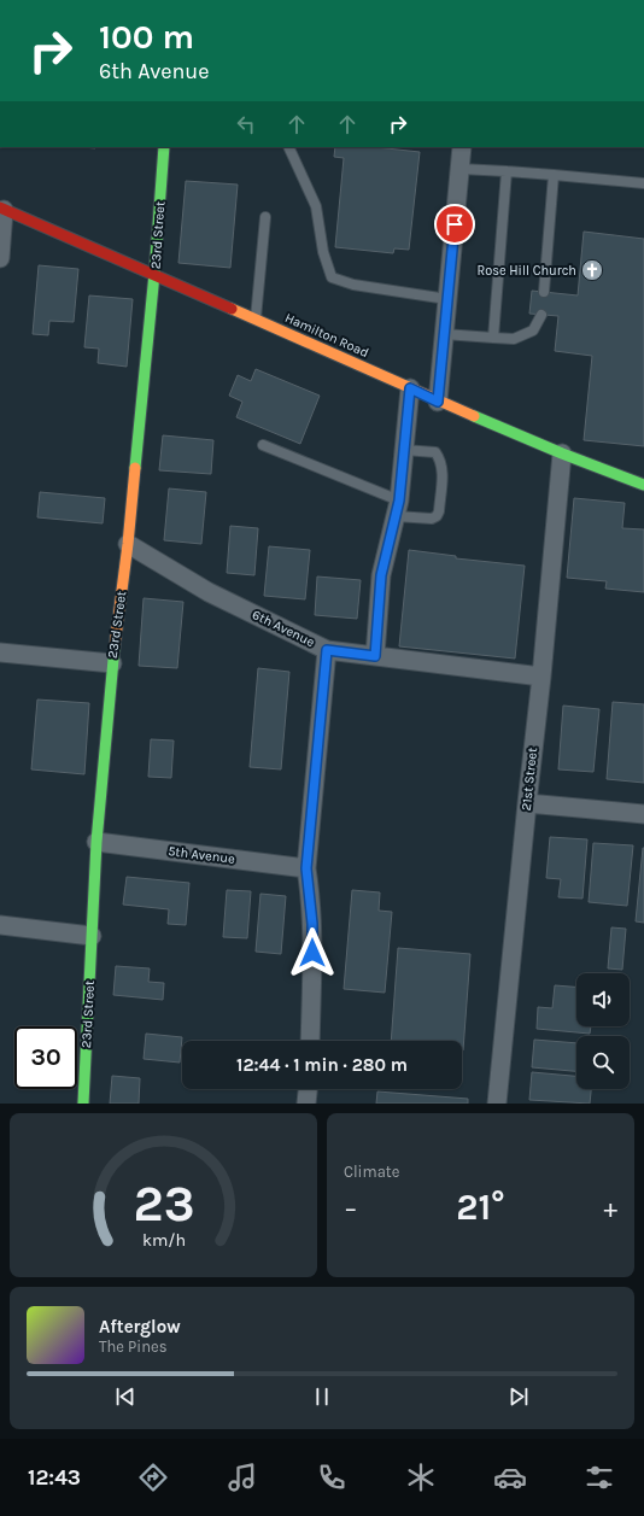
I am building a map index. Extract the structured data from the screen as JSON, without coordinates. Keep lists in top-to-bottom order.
{
  "streets": {
    "street": [
      "23rd Street",
      "Hamilton Road",
      "6th Avenue",
      "21st Street",
      "5th Avenue"
    ]
  },
  "crossings": [
    ["23rd Street", "Hamilton Road"],
    ["23rd Street", "6th Avenue"],
    ["23rd Street", "5th Avenue"],
    ["Hamilton Road", "21st Street"],
    ["6th Avenue", "21st Street"]
  ],
  "places": {
    "church": ["Rose Hill Church"]
  },
  "page": {
    "turn": ["100 m", "6th Avenue"],
    "limit": "30",
    "trip": "12:44 · 1 min · 280 m",
    "tile": "Climate",
    "heat": ["−", "21°", "+"],
    "song": ["Afterglow", "The Pines"],
    "tabs": "12:43",
    "gauge": ["23", "km/h"]
  }
}
